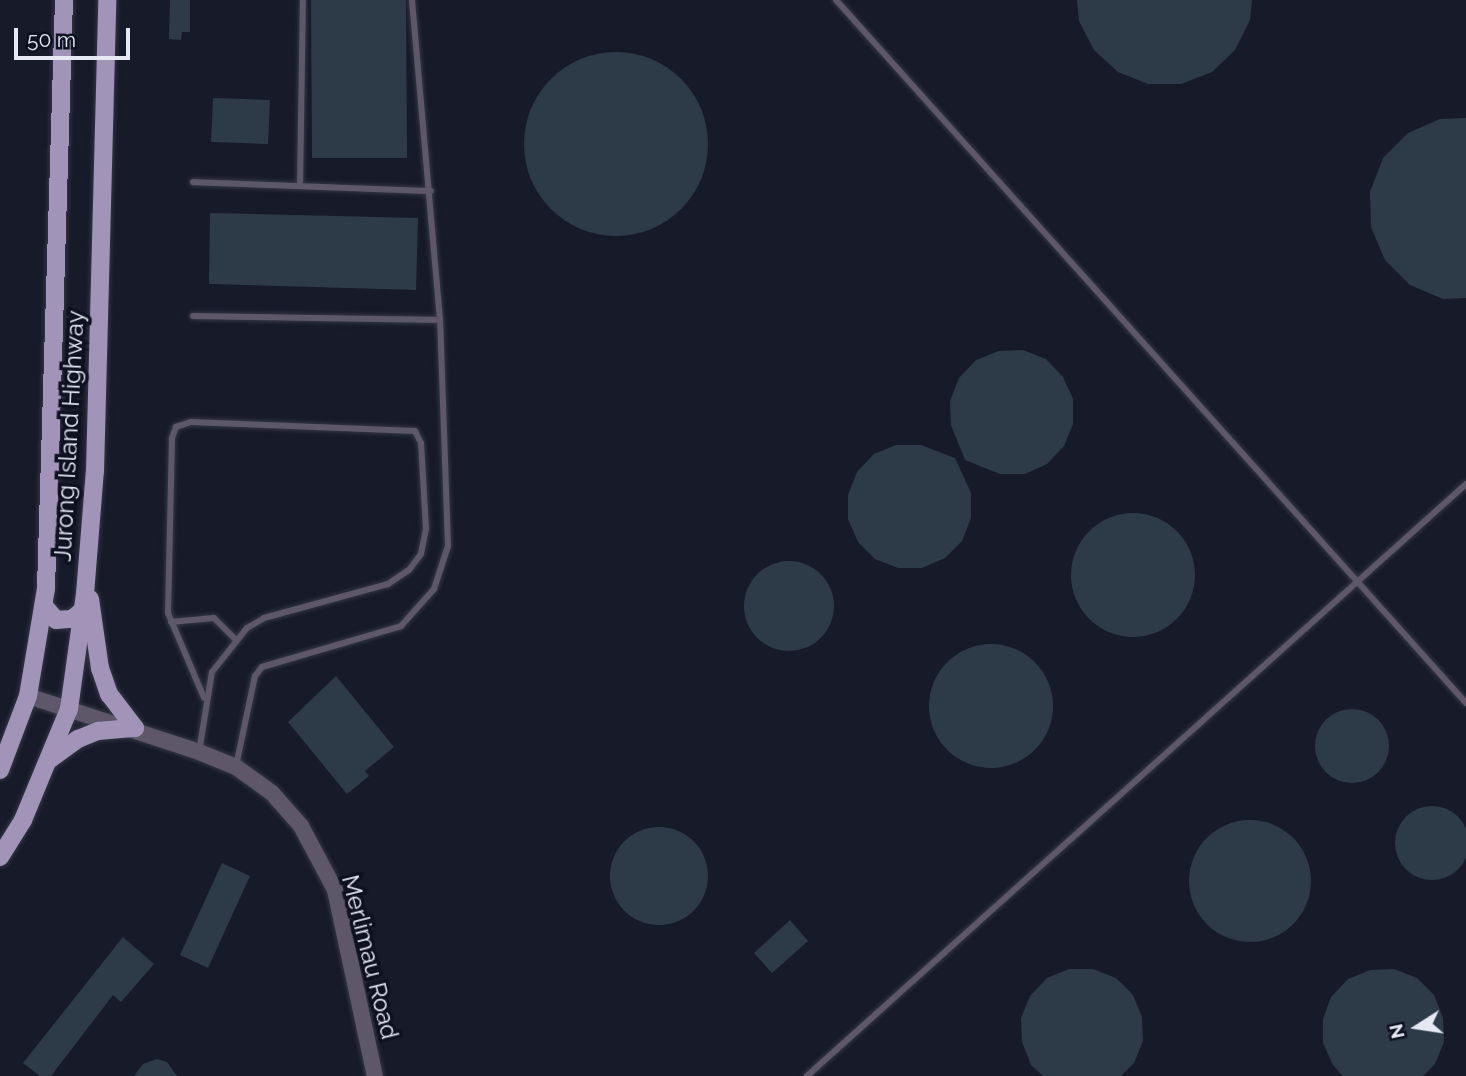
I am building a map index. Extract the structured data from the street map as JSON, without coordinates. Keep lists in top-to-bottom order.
{
  "streets": {
    "main road": ["Jurong Island Highway"],
    "street": ["Merlimau Road"]
  },
  "crossings": [
    ["Jurong Island Highway", "Merlimau Road"]
  ],
  "scale_bar": "50 m",
  "north": "left"
}
